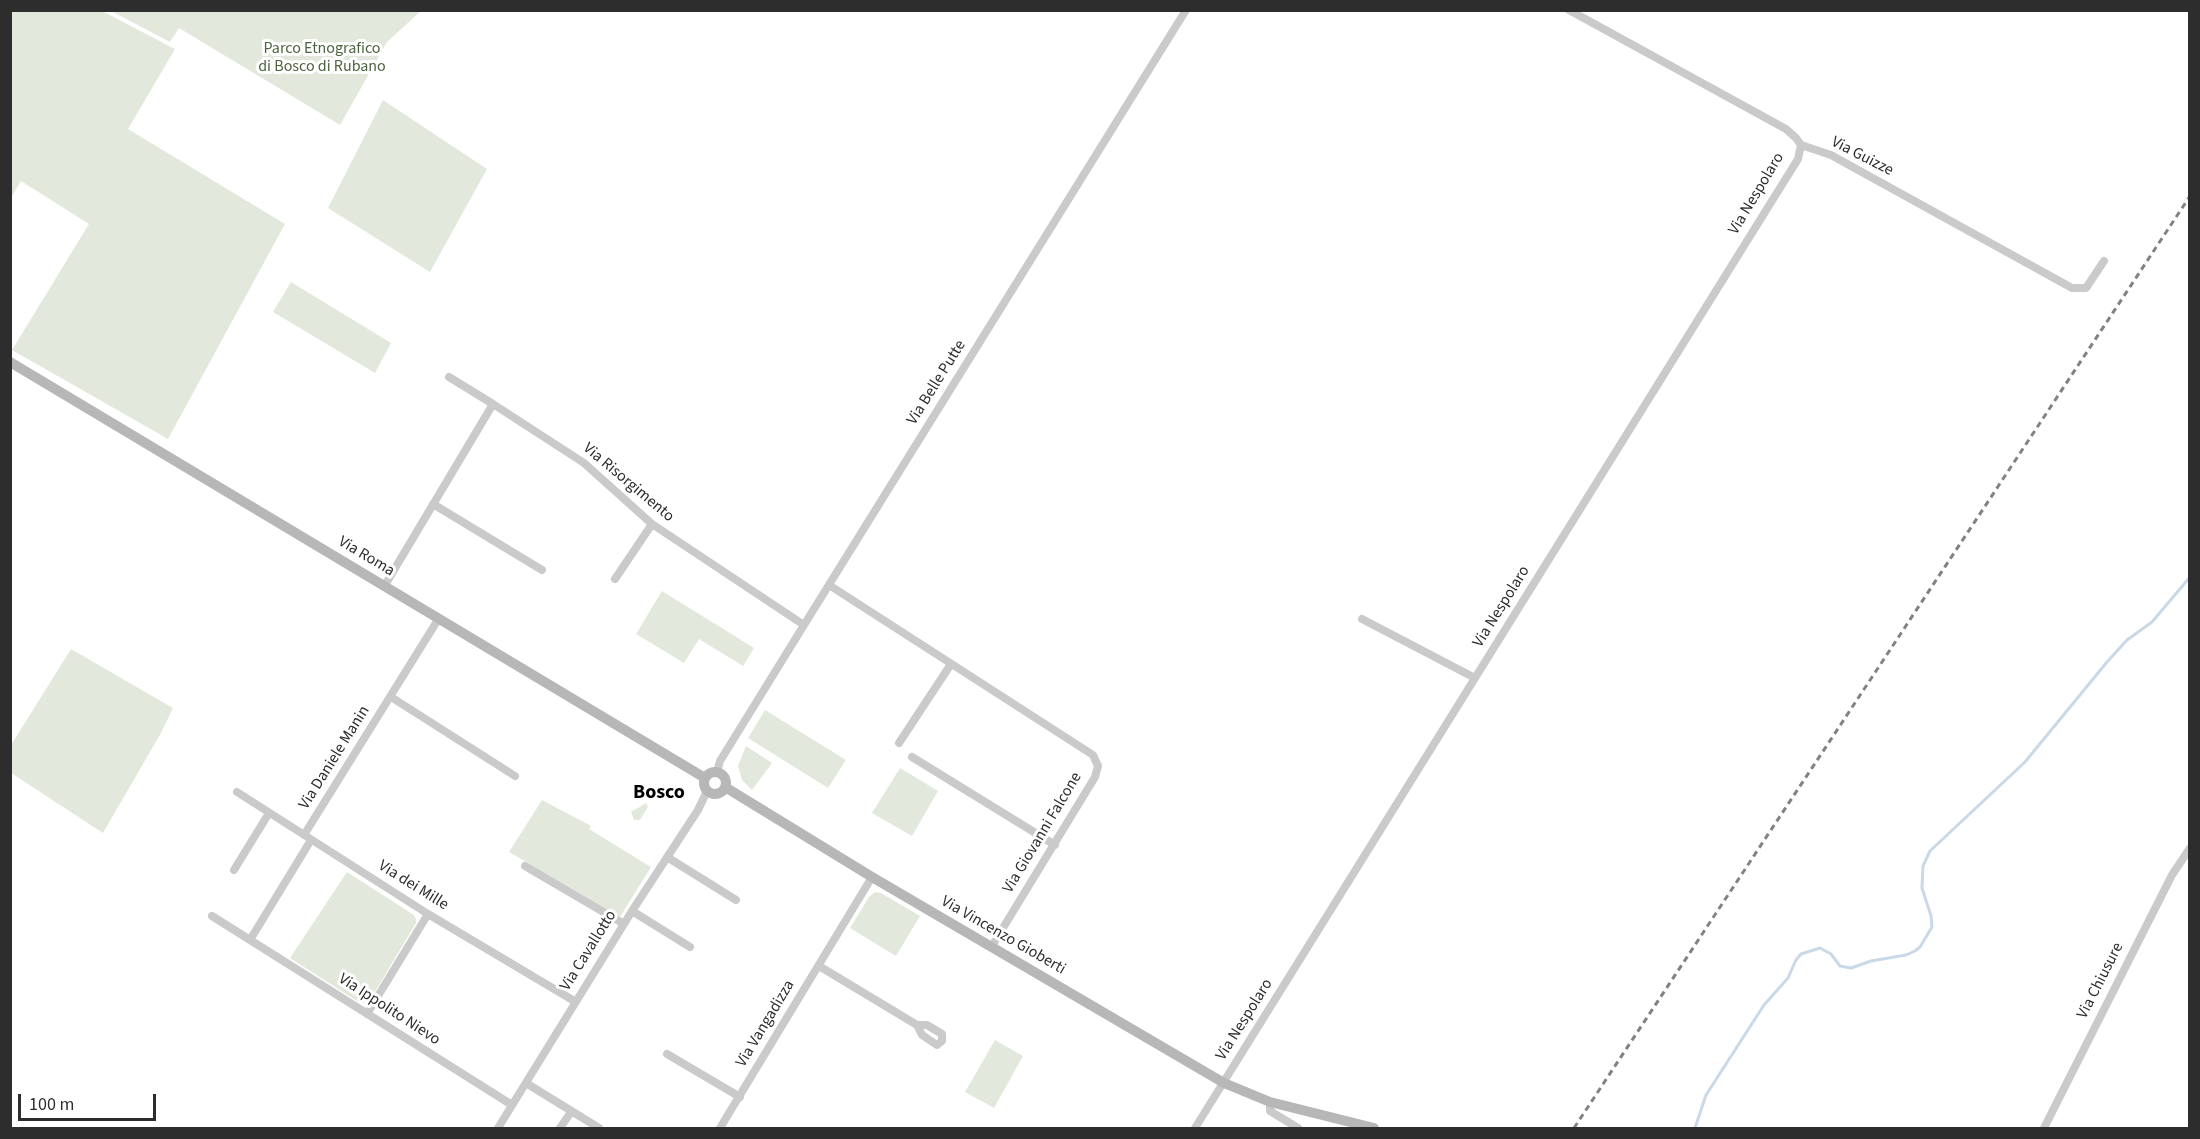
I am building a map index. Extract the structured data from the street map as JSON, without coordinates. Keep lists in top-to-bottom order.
{
  "streets": {
    "street": [
      "Via Guizze",
      "Via Nespolaro",
      "Via Belle Putte",
      "Via Risorgimento",
      "Via Roma",
      "Via Daniele Manin",
      "Via Giovanni Falcone",
      "Via dei Mille",
      "Via Vincenzo Gioberti",
      "Via Cavallotto",
      "Via Chiusure",
      "Via Ippolito Nievo",
      "Via Vangadizza"
    ]
  },
  "crossings": [
    ["Via Guizze", "Via Nespolaro"],
    ["Via Nespolaro", "Via Vincenzo Gioberti"],
    ["Via Belle Putte", "Via Risorgimento"],
    ["Via Belle Putte", "Via Roma"],
    ["Via Belle Putte", "Via Giovanni Falcone"],
    ["Via Belle Putte", "Via Vincenzo Gioberti"],
    ["Via Belle Putte", "Via Cavallotto"],
    ["Via Roma", "Via Daniele Manin"],
    ["Via Roma", "Via Vincenzo Gioberti"],
    ["Via Roma", "Via Cavallotto"],
    ["Via Daniele Manin", "Via dei Mille"],
    ["Via Giovanni Falcone", "Via Vincenzo Gioberti"],
    ["Via dei Mille", "Via Cavallotto"],
    ["Via Vincenzo Gioberti", "Via Cavallotto"],
    ["Via Vincenzo Gioberti", "Via Vangadizza"],
    ["Via Cavallotto", "Via Ippolito Nievo"]
  ],
  "districts": ["Bosco"],
  "parks": ["Parco Etnografico di Bosco di Rubano"],
  "scale_bar": "100 m"
}
